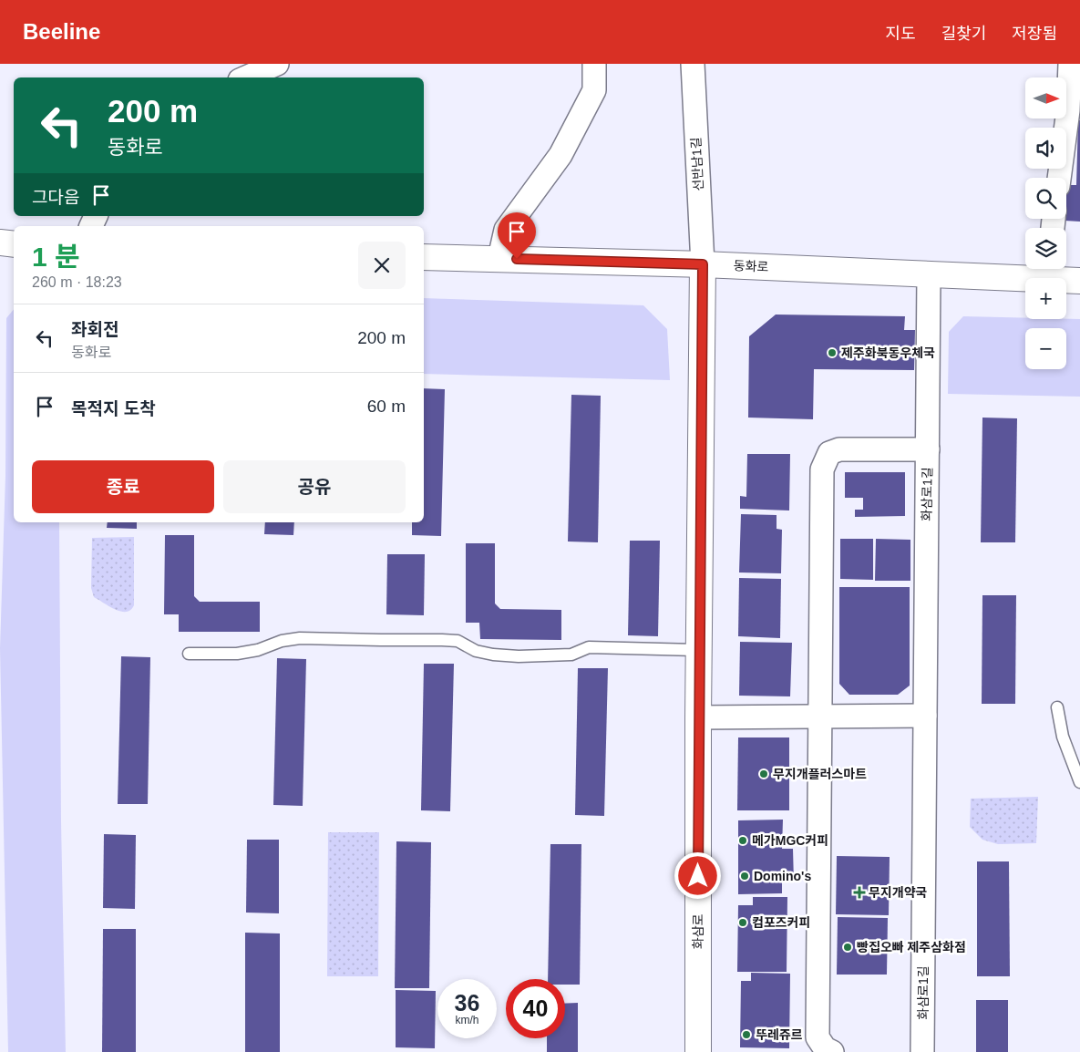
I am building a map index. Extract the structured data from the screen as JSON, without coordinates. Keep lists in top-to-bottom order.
{
  "streets": {
    "street": [
      "선반남1길",
      "동화로",
      "화삼로1길",
      "화삼로"
    ]
  },
  "crossings": [
    ["선반남1길", "동화로"],
    ["선반남1길", "화삼로"],
    ["동화로", "화삼로1길"],
    ["동화로", "화삼로"]
  ],
  "places": {
    "other": [
      "제주화북동우체국",
      "무지개플러스마트",
      "메가MGC커피",
      "Domino's",
      "컴포즈커피",
      "빵집오빠 제주삼화점",
      "뚜레쥬르"
    ],
    "health": ["무지개약국"]
  },
  "north": "right",
  "page": {
    "header": "Beeline",
    "nav": ["지도", "길찾기", "저장됨"],
    "map_buttons": ["+", "−"],
    "turn": ["200 m", "동화로"],
    "then": "그다음",
    "heading": ["1 분", "260 m · 18:23"],
    "list": [
      {
        "name": "좌회전",
        "note": "동화로",
        "value": "200 m"
      },
      {
        "name": "목적지 도착",
        "value": "60 m"
      }
    ],
    "buttons": ["종료", "공유"],
    "speed": "36 km/h",
    "limit": "40"
  }
}
